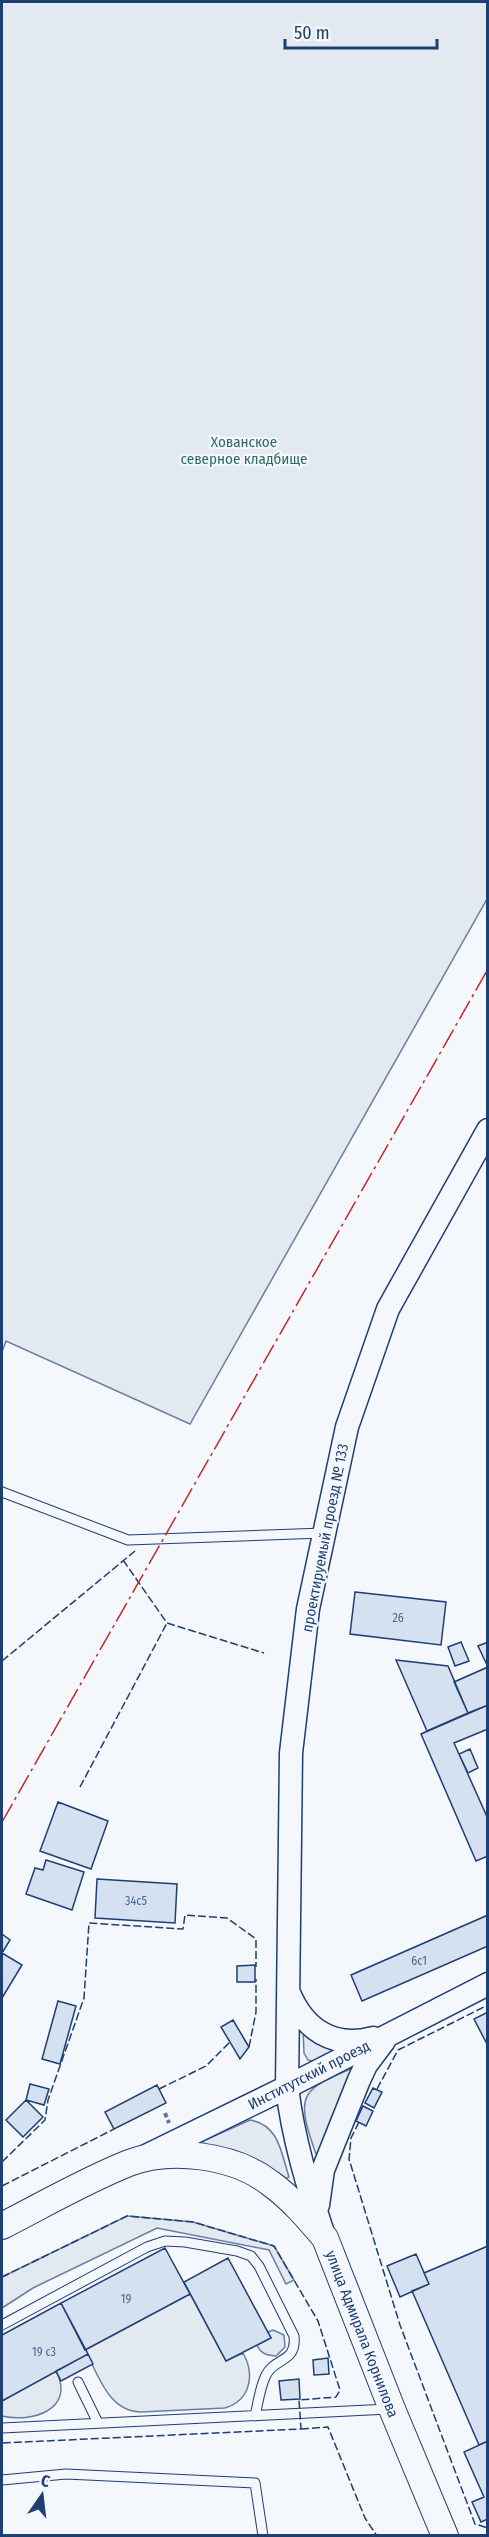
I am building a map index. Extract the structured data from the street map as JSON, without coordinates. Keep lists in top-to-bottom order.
{
  "streets": {
    "main road": ["улица Адмирала Корнилова"],
    "street": ["проектируемый проезд № 133", "Институтский проезд"]
  },
  "crossings": [
    ["проектируемый проезд № 133", "Институтский проезд"],
    ["проектируемый проезд № 133", "улица Адмирала Корнилова"],
    ["Институтский проезд", "улица Адмирала Корнилова"]
  ],
  "parks": ["Хованское северное кладбище"],
  "house_numbers": [
    "26",
    "34с5",
    "6с1",
    "19",
    "19 с3"
  ],
  "scale_bar": "50 m",
  "north": "top"
}
